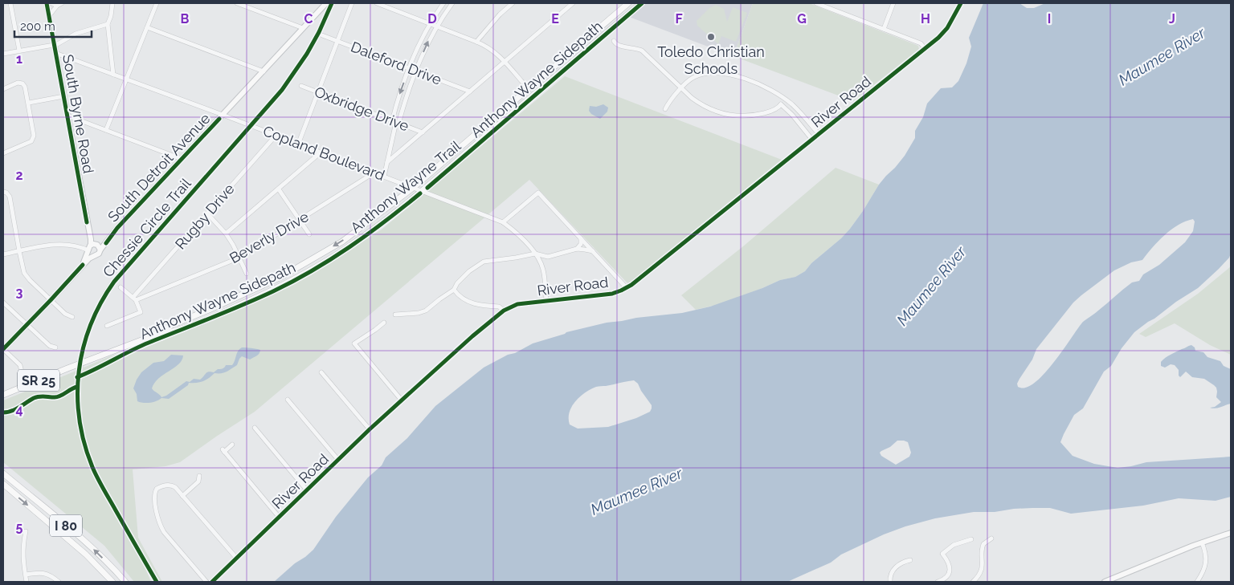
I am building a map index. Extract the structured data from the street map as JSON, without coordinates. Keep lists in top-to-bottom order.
{
  "streets": {
    "highway": ["Anthony Wayne Trail", "SR 25", "I 80"],
    "main road": ["South Byrne Road", "South Detroit Avenue"],
    "street": [
      "Daleford Drive",
      "River Road",
      "Oxbridge Drive",
      "Copland Boulevard",
      "Rugby Drive",
      "Beverly Drive"
    ],
    "cycle path": ["Anthony Wayne Sidepath", "Chessie Circle Trail"]
  },
  "crossings": [
    ["River Road", "Copland Boulevard"],
    ["South Byrne Road", "Copland Boulevard"],
    ["South Byrne Road", "South Detroit Avenue"],
    ["Copland Boulevard", "South Detroit Avenue"],
    ["Copland Boulevard", "Anthony Wayne Trail"],
    ["Copland Boulevard", "Rugby Drive"],
    ["Copland Boulevard", "Beverly Drive"],
    ["Rugby Drive", "Beverly Drive"]
  ],
  "water": ["Maumee River"],
  "places": ["Toledo Christian Schools"],
  "scale_bar": "200 m",
  "grid": {
    "columns": [
      "B",
      "C",
      "D",
      "E",
      "F",
      "G",
      "H",
      "I",
      "J"
    ],
    "rows": [
      "1",
      "2",
      "3",
      "4",
      "5"
    ]
  }
}
